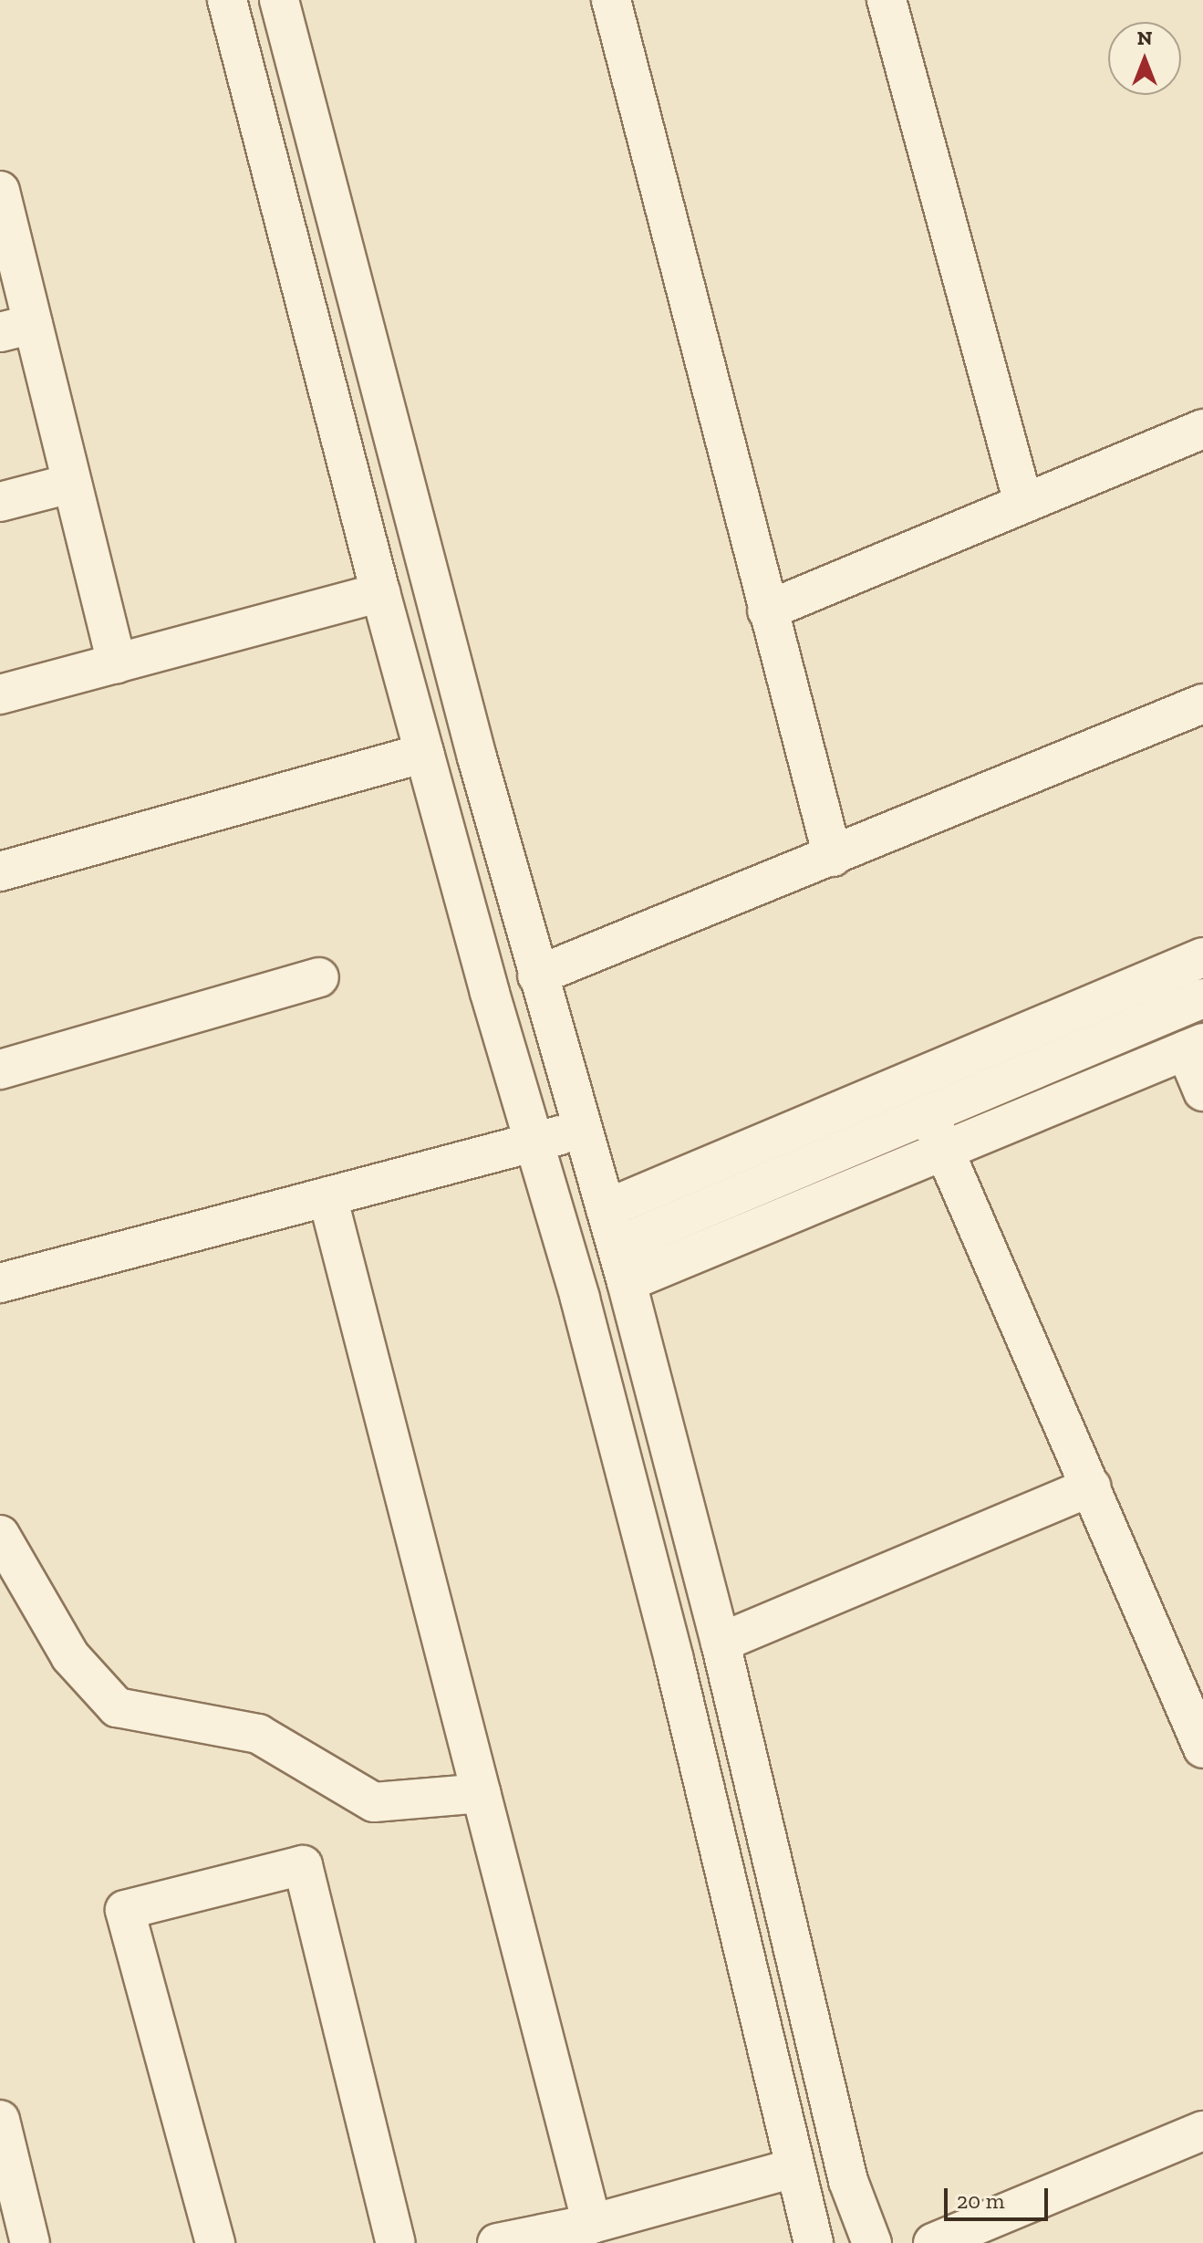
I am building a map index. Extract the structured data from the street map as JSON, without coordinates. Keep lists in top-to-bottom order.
{
  "scale_bar": "20 m",
  "north": "top"
}
